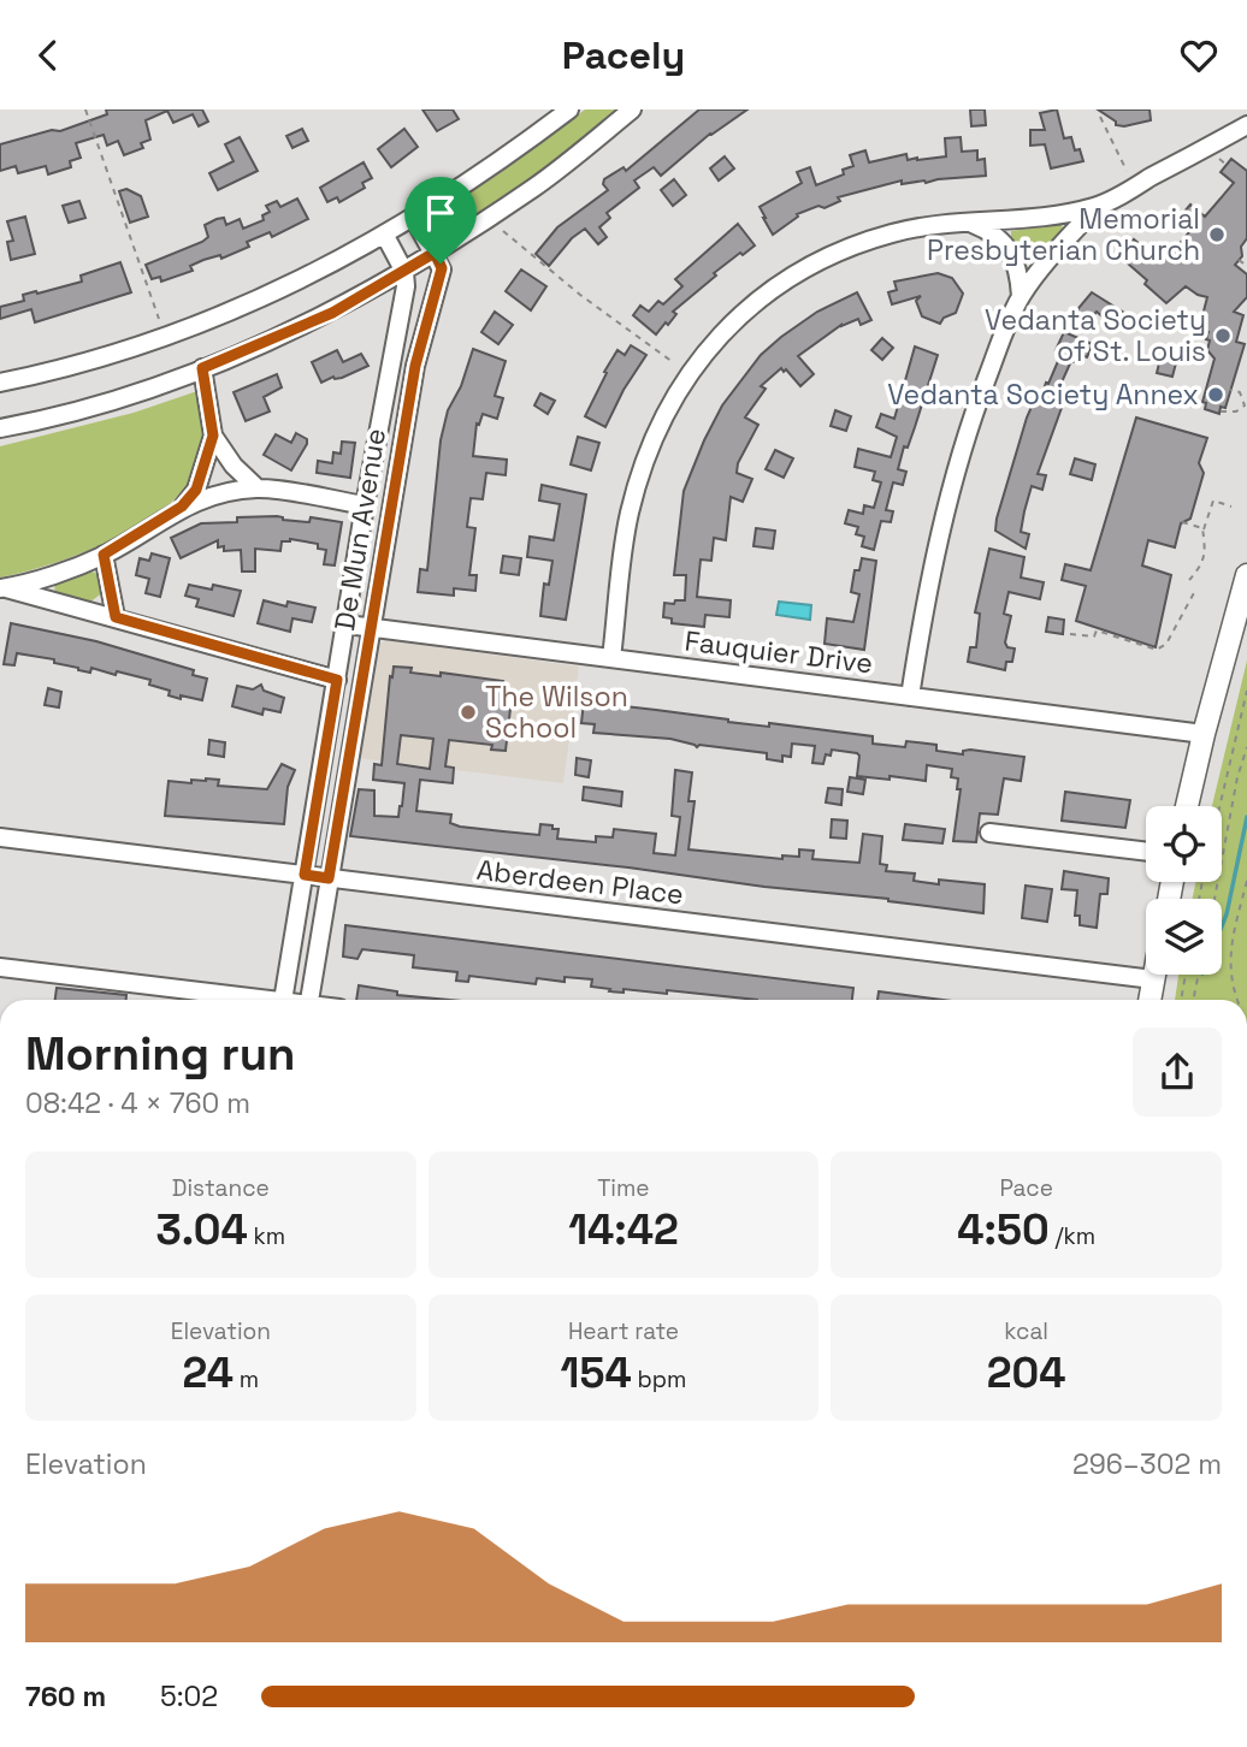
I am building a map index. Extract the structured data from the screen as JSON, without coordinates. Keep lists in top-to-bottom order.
{
  "streets": {
    "street": ["De Mun Avenue", "Fauquier Drive", "Aberdeen Place"]
  },
  "crossings": [
    ["De Mun Avenue", "Fauquier Drive"],
    ["De Mun Avenue", "Aberdeen Place"]
  ],
  "places": [
    "Memorial Presbyterian Church",
    "Vedanta Society of St. Louis",
    "Vedanta Society Annex",
    "The Wilson School"
  ],
  "page": {
    "header": "Pacely",
    "heading": ["Morning run", "08:42 · 4 × 760 m"],
    "stats": [
      ["Distance", "3.04 km"],
      ["Time", "14:42"],
      ["Pace", "4:50 /km"],
      ["Elevation", "24 m"],
      ["Heart rate", "154 bpm"],
      ["kcal", "204"]
    ],
    "chart": ["Elevation", "296–302 m"],
    "list": [
      {
        "name": "760 m",
        "note": "5:02"
      }
    ]
  }
}
